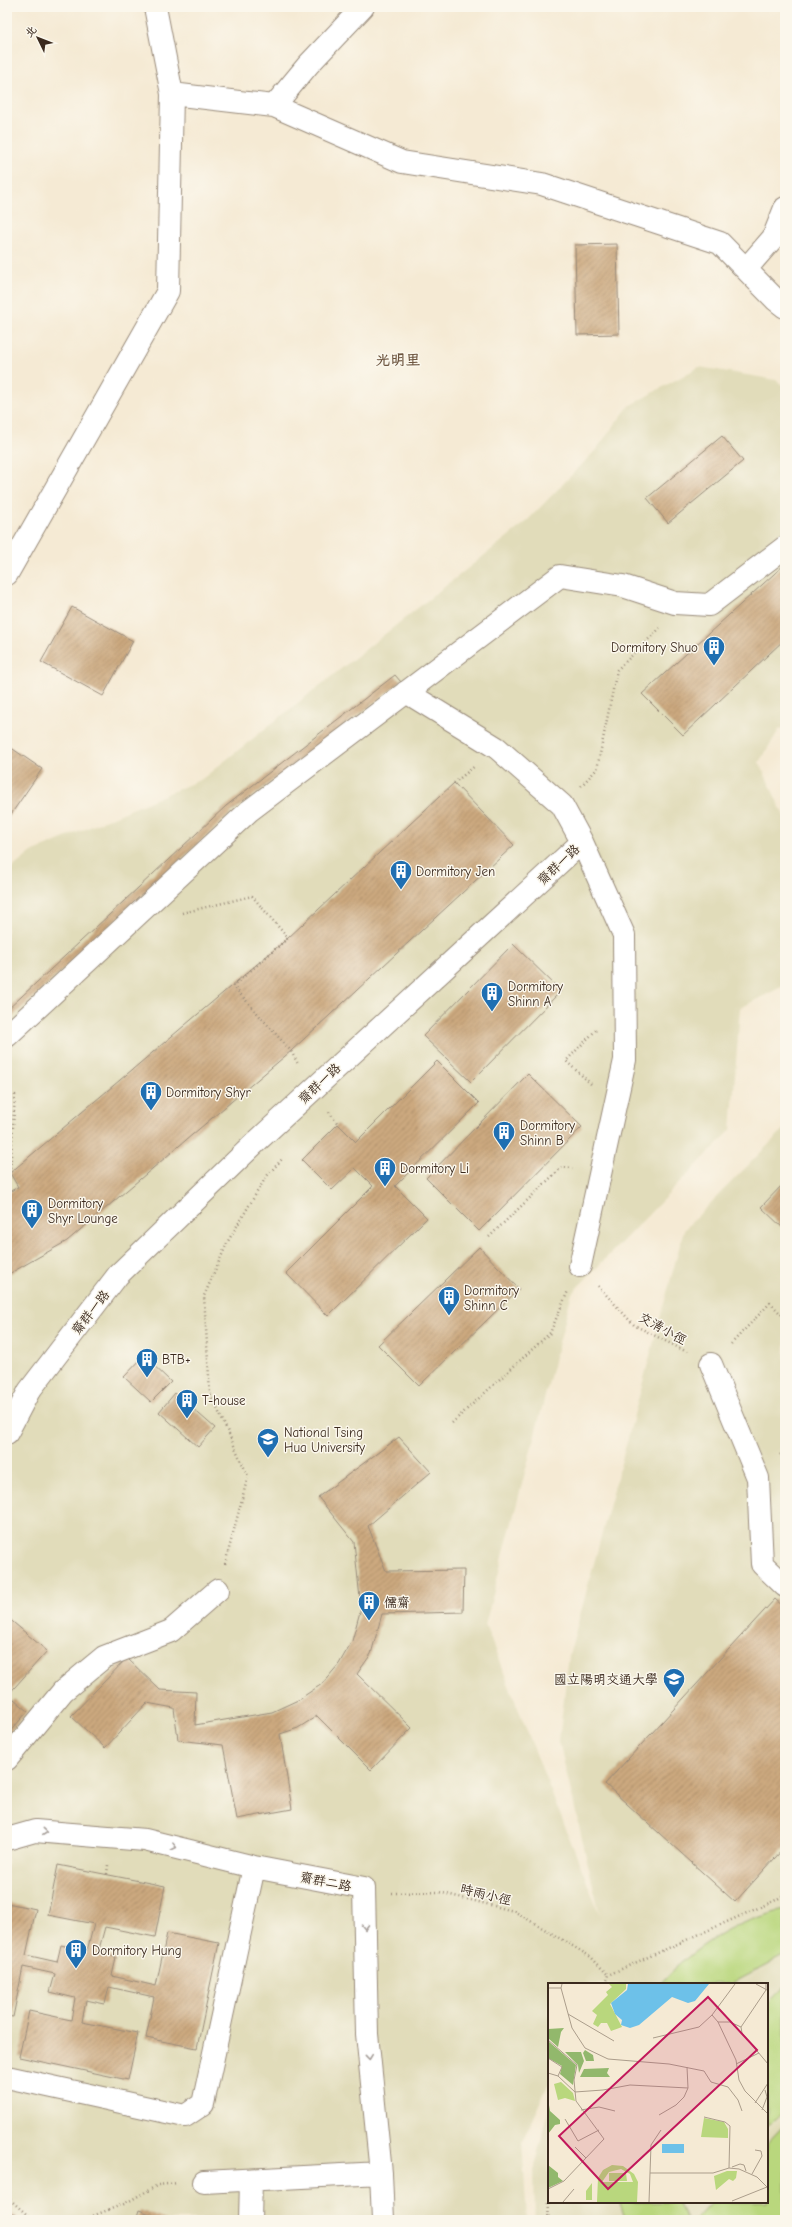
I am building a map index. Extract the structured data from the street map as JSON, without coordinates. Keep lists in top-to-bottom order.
{
  "streets": {
    "street": ["齋群一路", "齋群二路"],
    "path": ["交清小徑", "時雨小徑"]
  },
  "crossings": [
    ["齋群二路", "時雨小徑"]
  ],
  "districts": ["光明里"],
  "places": {
    "building": [
      "Dormitory Shuo",
      "Dormitory Jen",
      "Dormitory Shinn A",
      "Dormitory Shyr",
      "Dormitory Shinn B",
      "Dormitory Li",
      "Dormitory Shyr Lounge",
      "Dormitory Shinn C",
      "BTB+",
      "T-house",
      "儒齋",
      "Dormitory Hung"
    ],
    "school or university": ["National Tsing Hua University", "國立陽明交通大學"]
  },
  "north": "top left"
}
